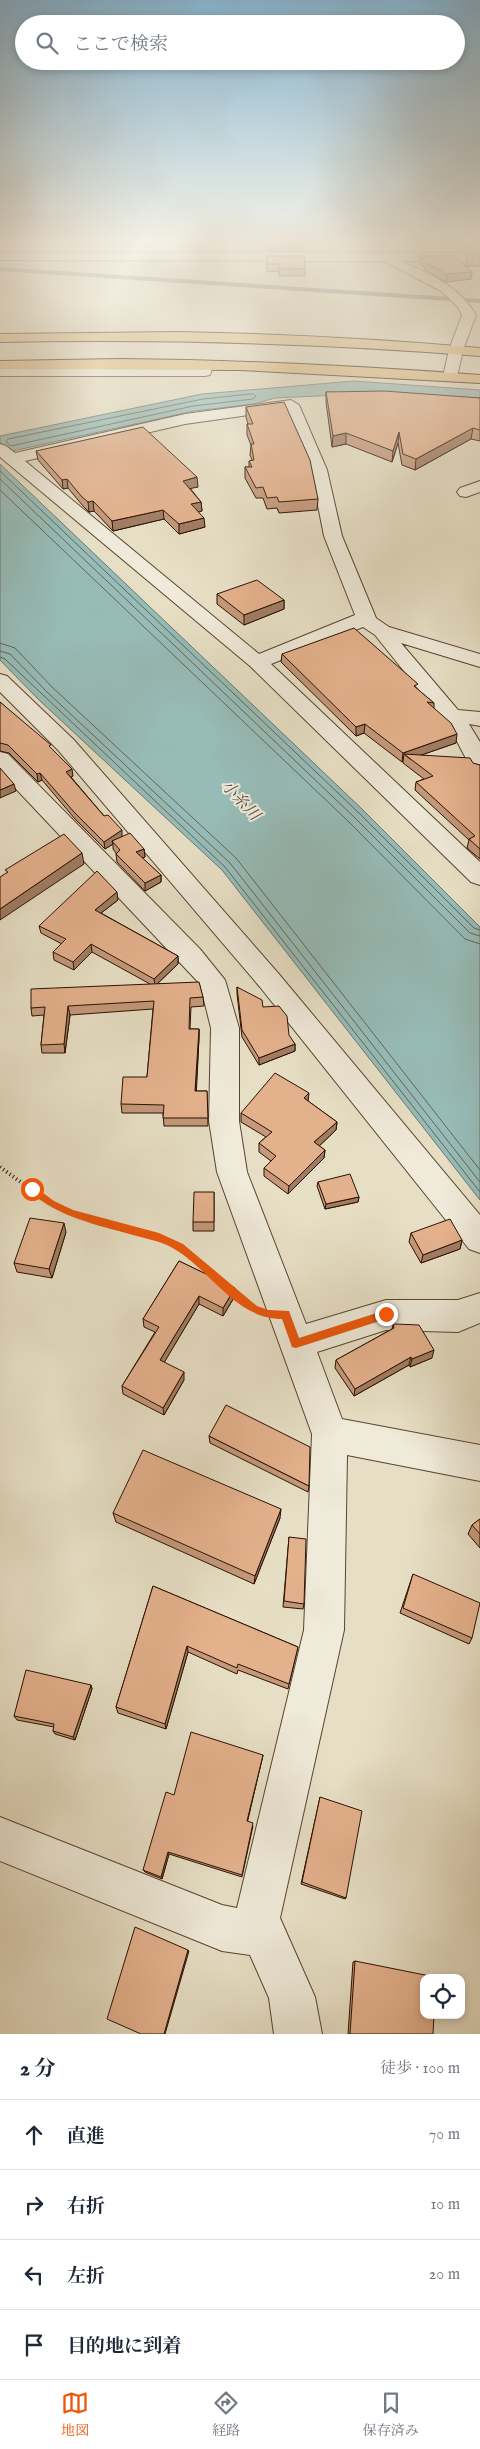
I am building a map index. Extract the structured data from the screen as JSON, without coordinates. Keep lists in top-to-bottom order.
{
  "water": ["小糸川"],
  "page": {
    "search": "ここで検索",
    "heading": ["2 分", "徒歩 · 100 m"],
    "list": [
      ["直進", "70 m"],
      ["右折", "10 m"],
      ["左折", "20 m"],
      "目的地に到着"
    ],
    "nav": ["地図", "経路", "保存済み"]
  }
}
